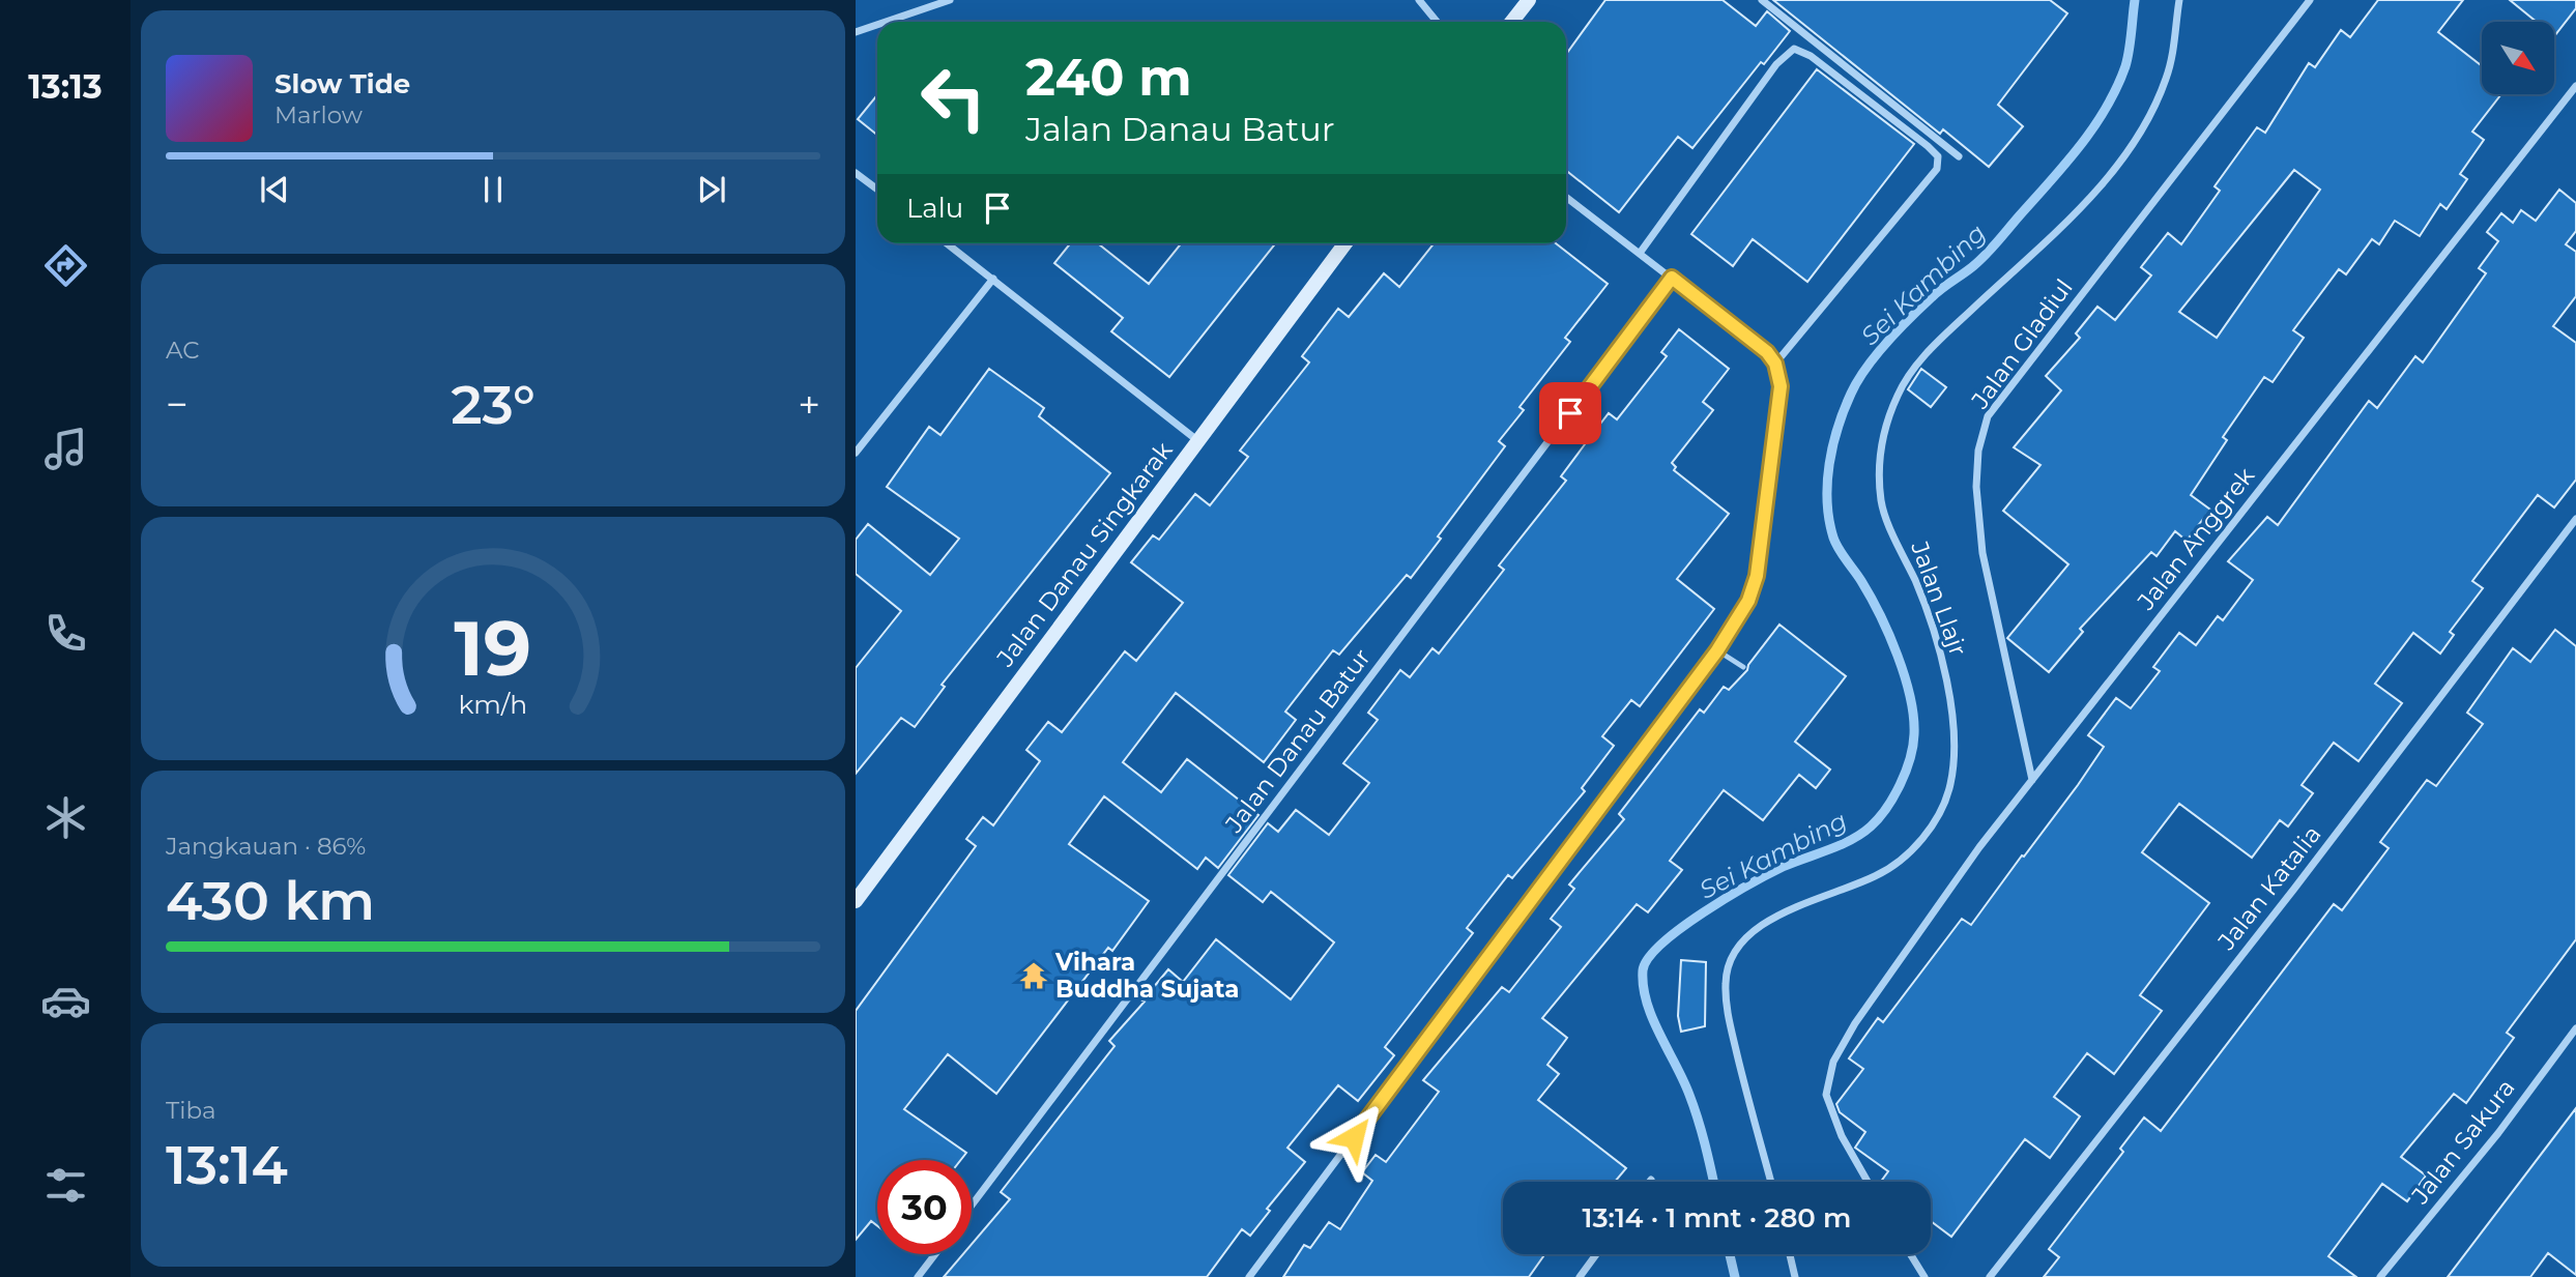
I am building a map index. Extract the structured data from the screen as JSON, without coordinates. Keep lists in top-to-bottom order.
{
  "streets": {
    "street": [
      "Jalan Gladiul",
      "Jalan Anggrek",
      "Jalan Danau Singkarak",
      "Jalan Llajr",
      "Jalan Danau Batur",
      "Jalan Katalia",
      "Jalan Sakura"
    ]
  },
  "crossings": [
    ["Jalan Gladiul", "Jalan Anggrek"]
  ],
  "water": ["Sei Kambing"],
  "places": {
    "temple": ["Vihara Buddha Sujata"]
  },
  "north": "bottom right",
  "page": {
    "tabs": "13:13",
    "turn": ["240 m", "Jalan Danau Batur"],
    "song": ["Slow Tide", "Marlow"],
    "then": "Lalu",
    "tile": [
      "AC",
      ["Jangkauan · 86%", "430 km"],
      ["Tiba", "13:14"]
    ],
    "heat": ["−", "23°", "+"],
    "limit": "30",
    "trip": "13:14 · 1 mnt · 280 m",
    "gauge": ["19", "km/h"]
  }
}
